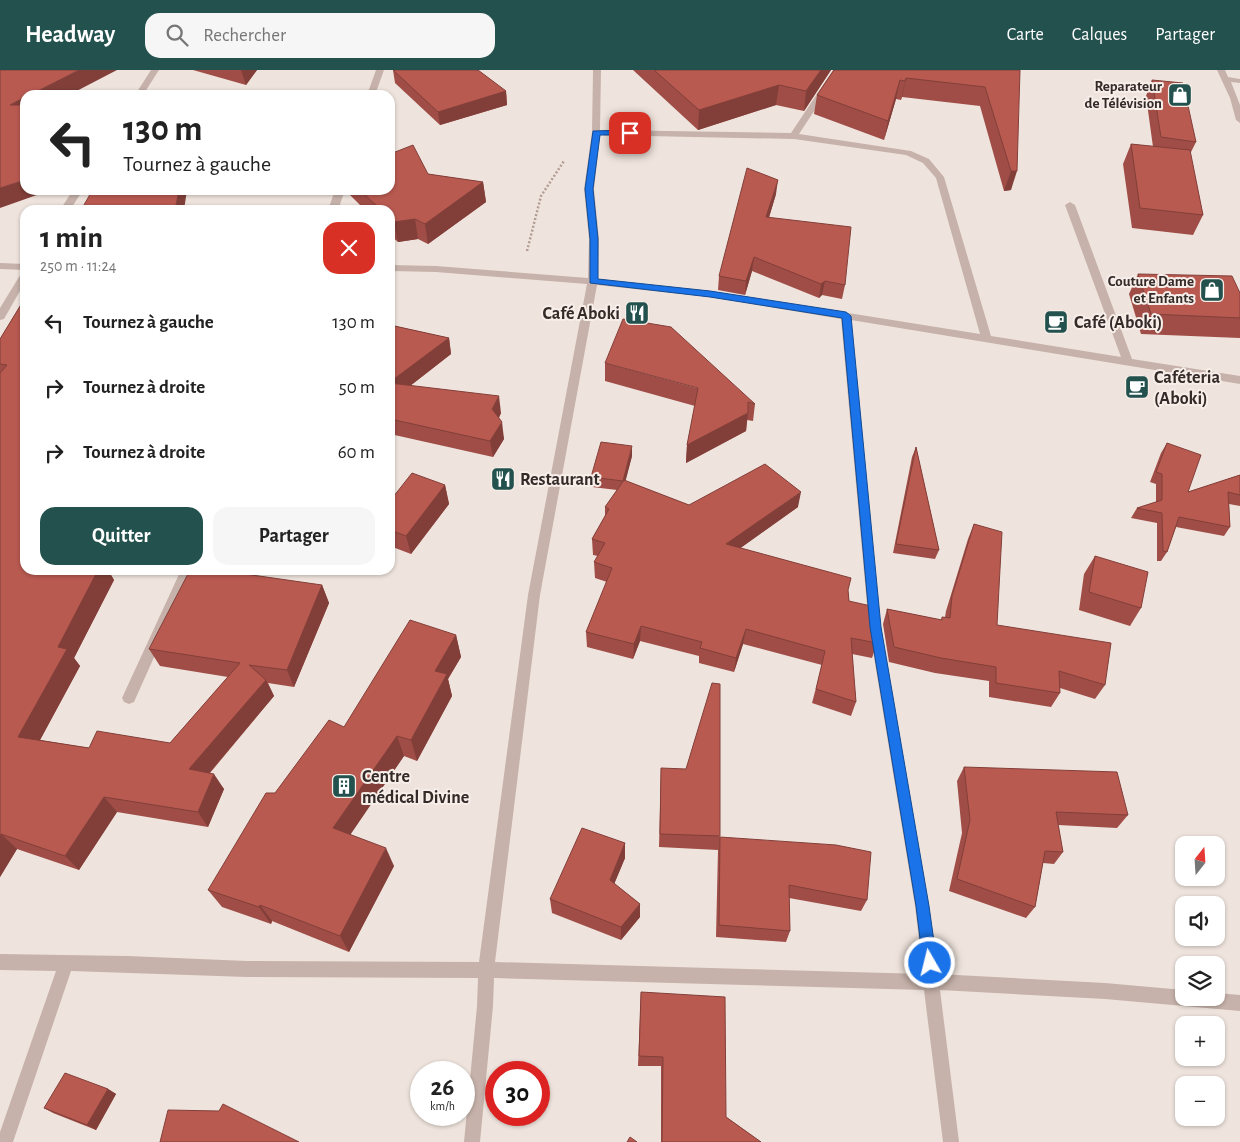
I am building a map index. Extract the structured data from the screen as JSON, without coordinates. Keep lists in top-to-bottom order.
{
  "places": {
    "shop": ["Reparateur de Télévision", "Couture Dame et Enfants"],
    "restaurant": ["Café Aboki", "Restaurant"],
    "cafe": ["Café (Aboki)", "Caféteria (Aboki)"],
    "building": ["Centre médical Divine"]
  },
  "north": "top",
  "page": {
    "header": "Headway",
    "search": "Rechercher",
    "nav": ["Carte", "Calques", "Partager"],
    "turn": ["130 m", "Tournez à gauche"],
    "heading": ["1 min", "250 m · 11:24"],
    "list": [
      {
        "name": "Tournez à gauche",
        "value": "130 m"
      },
      {
        "name": "Tournez à droite",
        "value": "50 m"
      },
      {
        "name": "Tournez à droite",
        "value": "60 m"
      }
    ],
    "buttons": ["Quitter", "Partager"],
    "map_buttons": ["+", "−"],
    "speed": "26 km/h",
    "limit": "30"
  }
}
